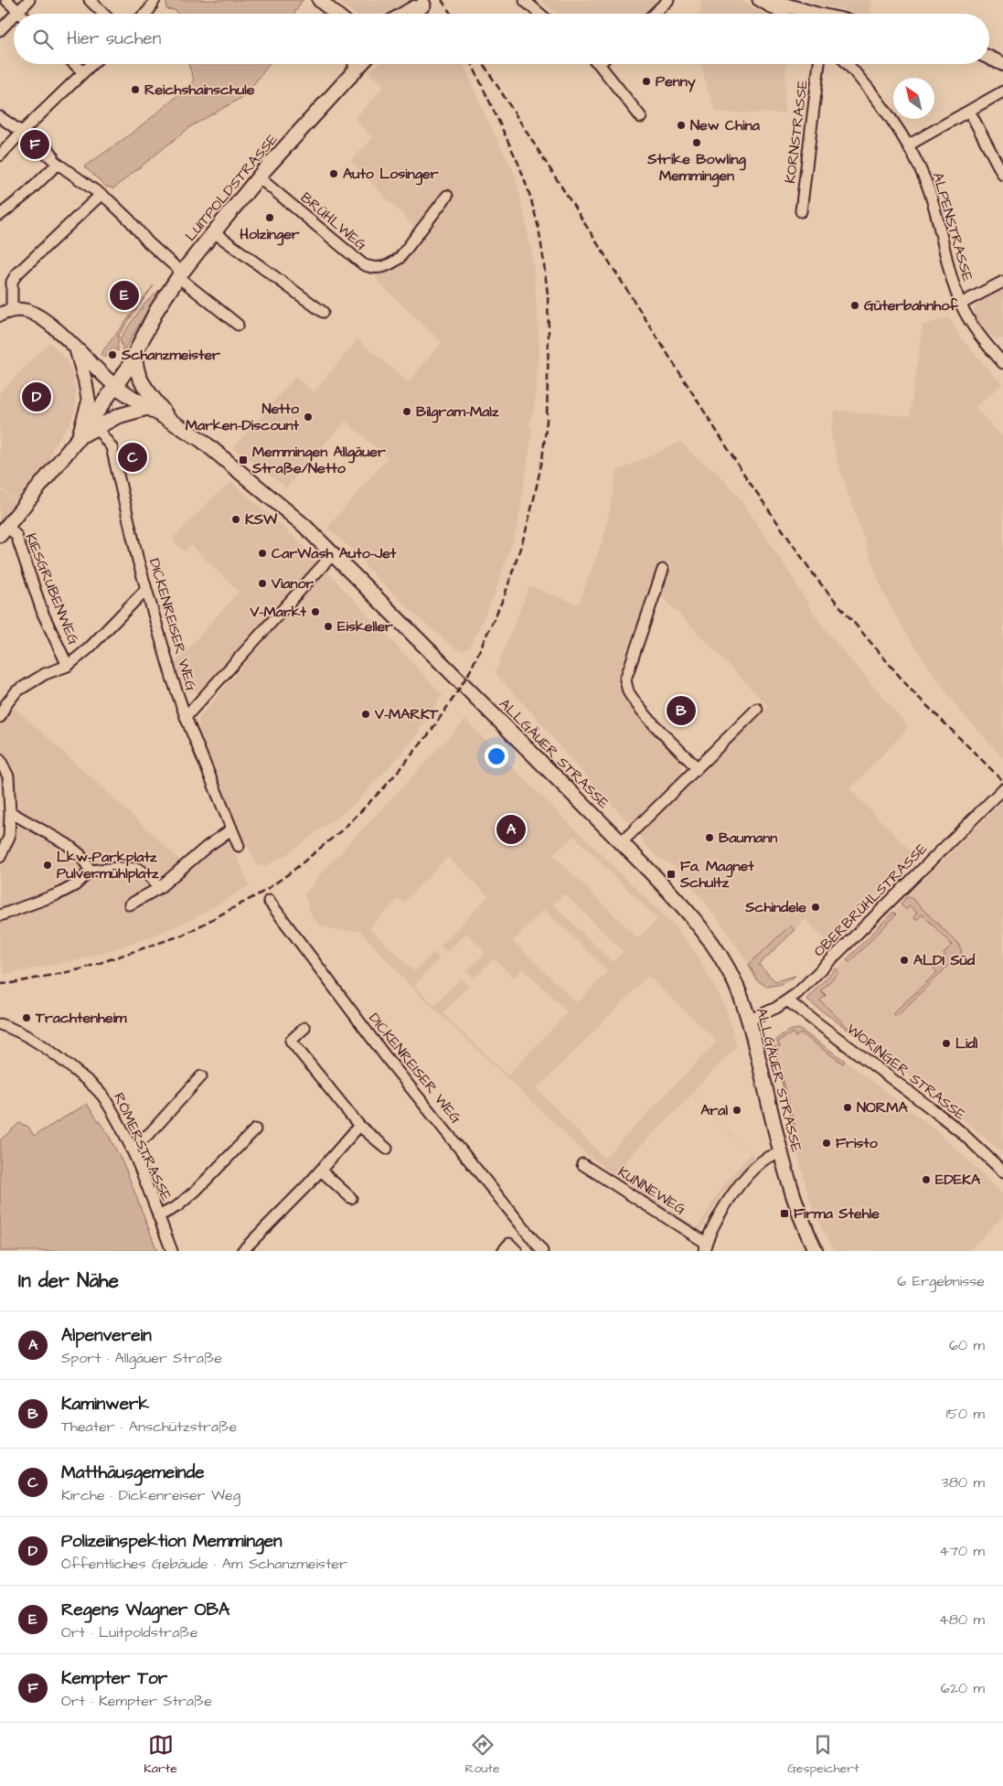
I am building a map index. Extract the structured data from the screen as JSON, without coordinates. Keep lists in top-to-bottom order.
{
  "streets": {
    "main road": ["LUITPOLDSTRASSE", "ALLGÄUER STRASSE"],
    "street": [
      "KORNSTRASSE",
      "BRÜHLWEG",
      "ALPENSTRASSE",
      "KIESGRUBENWEG",
      "DICKENREISER WEG",
      "OBERBRÜHLSTRASSE",
      "WORINGER STRASSE",
      "RÖMERSTRASSE",
      "KUNNEWEG"
    ]
  },
  "crossings": [
    ["LUITPOLDSTRASSE", "BRÜHLWEG"],
    ["LUITPOLDSTRASSE", "KIESGRUBENWEG"],
    ["LUITPOLDSTRASSE", "ALLGÄUER STRASSE"],
    ["ALLGÄUER STRASSE", "OBERBRÜHLSTRASSE"],
    ["OBERBRÜHLSTRASSE", "WORINGER STRASSE"]
  ],
  "places": {
    "other": [
      "Penny",
      "Reichshainschule",
      "New China",
      "Strike Bowling Memmingen",
      "Auto Losinger",
      "Holzinger",
      "Güterbahnhof",
      "Schanzmeister",
      "Bilgram-Malz",
      "Netto Marken-Discount",
      "KSW",
      "CarWash Auto-Jet",
      "Vianor",
      "V-Markt",
      "Eiskeller",
      "V-MARKT",
      "Baumann",
      "Lkw-Parkplatz Pulvermühlplatz",
      "Schindele",
      "ALDI Süd",
      "Trachtenheim",
      "Lidl",
      "NORMA",
      "Aral",
      "Fristo",
      "EDEKA"
    ],
    "transit": ["Memmingen Allgäuer Straße/Netto", "Fa. Magnet Schultz", "Firma Stehle"]
  },
  "north": "top left",
  "page": {
    "search": "Hier suchen",
    "pins": [
      "F",
      "E",
      "D",
      "C",
      "B",
      "A"
    ],
    "heading": ["In der Nähe", "6 Ergebnisse"],
    "list": [
      {
        "mark": "A",
        "name": "Alpenverein",
        "note": "Sport · Allgäuer Straße",
        "value": "60 m"
      },
      {
        "mark": "B",
        "name": "Kaminwerk",
        "note": "Theater · Anschützstraße",
        "value": "150 m"
      },
      {
        "mark": "C",
        "name": "Matthäusgemeinde",
        "note": "Kirche · Dickenreiser Weg",
        "value": "380 m"
      },
      {
        "mark": "D",
        "name": "Polizeiinspektion Memmingen",
        "note": "Öffentliches Gebäude · Am Schanzmeister",
        "value": "470 m"
      },
      {
        "mark": "E",
        "name": "Regens Wagner OBA",
        "note": "Ort · Luitpoldstraße",
        "value": "480 m"
      },
      {
        "mark": "F",
        "name": "Kempter Tor",
        "note": "Ort · Kempter Straße",
        "value": "620 m"
      }
    ],
    "nav": ["Karte", "Route", "Gespeichert"]
  }
}
